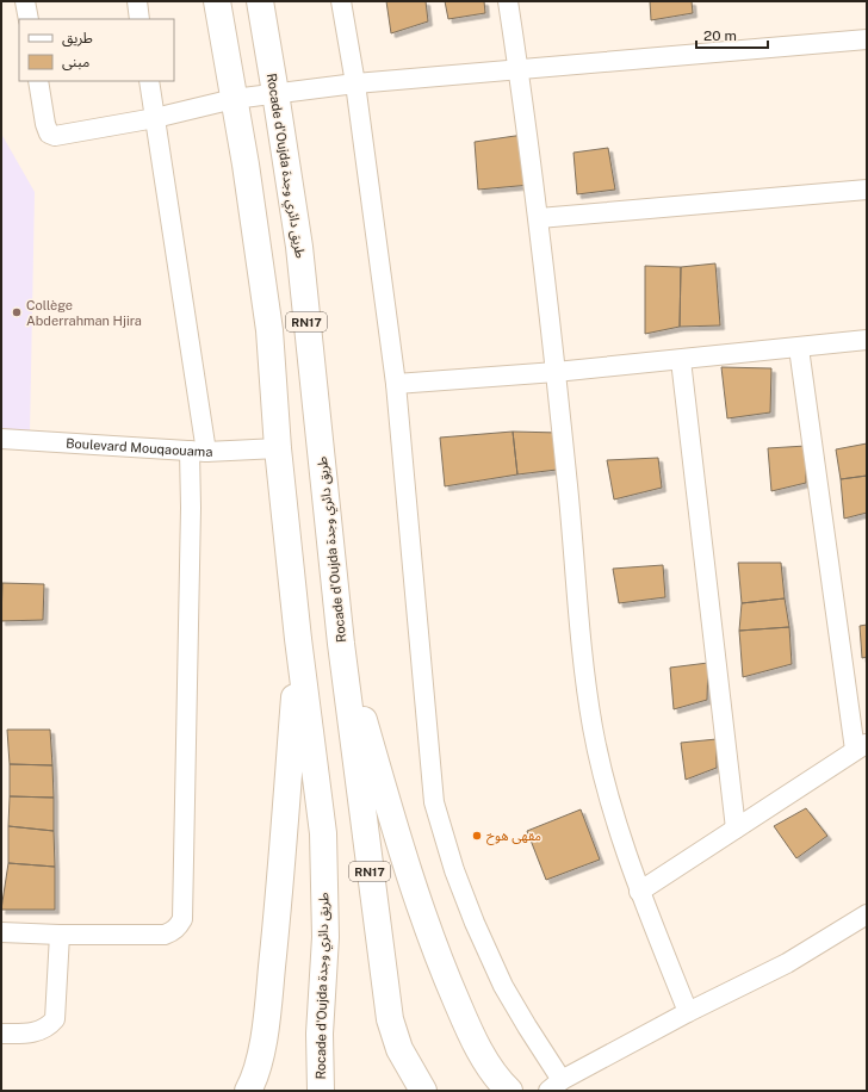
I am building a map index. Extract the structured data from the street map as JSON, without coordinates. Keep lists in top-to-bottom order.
{
  "streets": {
    "highway": ["Rocade d'Oujda طريق دائري وجدة", "RN17"],
    "street": ["Boulevard Mouqaouama"]
  },
  "crossings": [
    ["Rocade d'Oujda طريق دائري وجدة", "Boulevard Mouqaouama"]
  ],
  "places": ["Collège Abderrahman Hjira", "مقهى هوخ"],
  "legend": ["طريق", "مبنى"],
  "scale_bar": "20 m"
}
